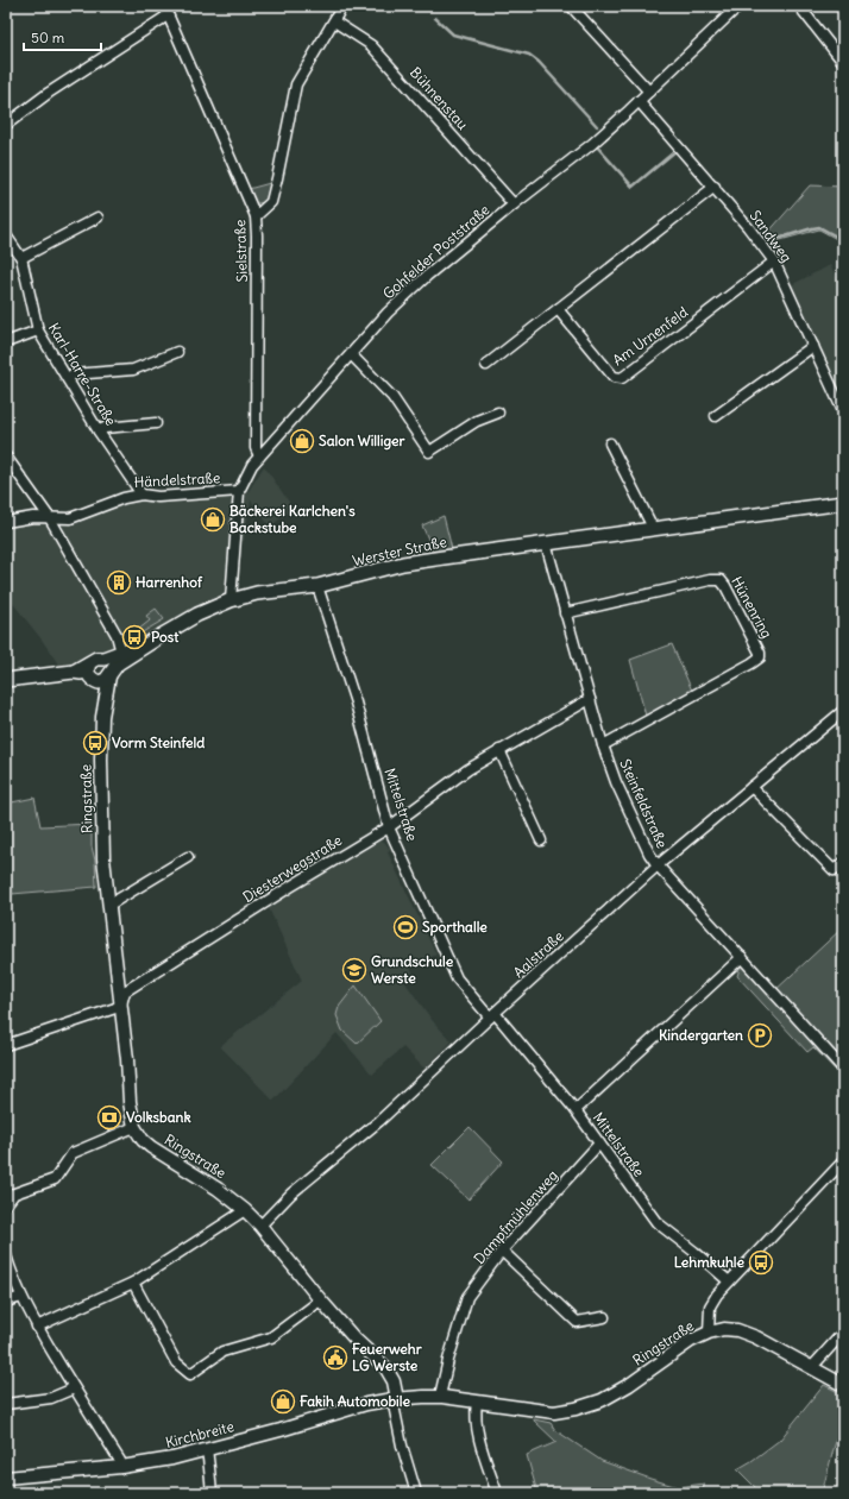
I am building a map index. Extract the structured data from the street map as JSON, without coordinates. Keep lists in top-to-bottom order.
{
  "streets": {
    "main road": ["Werster Straße"],
    "street": [
      "Bühnenstau",
      "Sandweg",
      "Sielstraße",
      "Gohfelder Poststraße",
      "Am Urnenfeld",
      "Karl-Harre-Straße",
      "Händelstraße",
      "Hünenring",
      "Ringstraße",
      "Steinfeldstraße",
      "Mittelstraße",
      "Diesterwegstraße",
      "Aalstraße",
      "Dampfmühlenweg",
      "Kirchbreite"
    ]
  },
  "crossings": [
    ["Bühnenstau", "Gohfelder Poststraße"],
    ["Sandweg", "Gohfelder Poststraße"],
    ["Sandweg", "Am Urnenfeld"],
    ["Sielstraße", "Gohfelder Poststraße"],
    ["Gohfelder Poststraße", "Händelstraße"],
    ["Gohfelder Poststraße", "Werster Straße"],
    ["Karl-Harre-Straße", "Händelstraße"],
    ["Werster Straße", "Ringstraße"],
    ["Werster Straße", "Steinfeldstraße"],
    ["Werster Straße", "Mittelstraße"],
    ["Hünenring", "Steinfeldstraße"],
    ["Ringstraße", "Mittelstraße"],
    ["Ringstraße", "Diesterwegstraße"],
    ["Ringstraße", "Aalstraße"],
    ["Ringstraße", "Dampfmühlenweg"],
    ["Ringstraße", "Kirchbreite"],
    ["Steinfeldstraße", "Diesterwegstraße"],
    ["Steinfeldstraße", "Aalstraße"],
    ["Mittelstraße", "Diesterwegstraße"],
    ["Mittelstraße", "Aalstraße"],
    ["Mittelstraße", "Dampfmühlenweg"]
  ],
  "places": {
    "shop": ["Salon Williger", "Bäckerei Karlchen's Backstube", "Fakih Automobile"],
    "building": ["Harrenhof"],
    "bus stop": ["Post", "Vorm Steinfeld", "Lehmkuhle"],
    "sports": ["Sporthalle"],
    "school or university": ["Grundschule Werste"],
    "parking": ["Kindergarten"],
    "bank": ["Volksbank"],
    "public building": ["Feuerwehr LG Werste"]
  },
  "scale_bar": "50 m"
}
